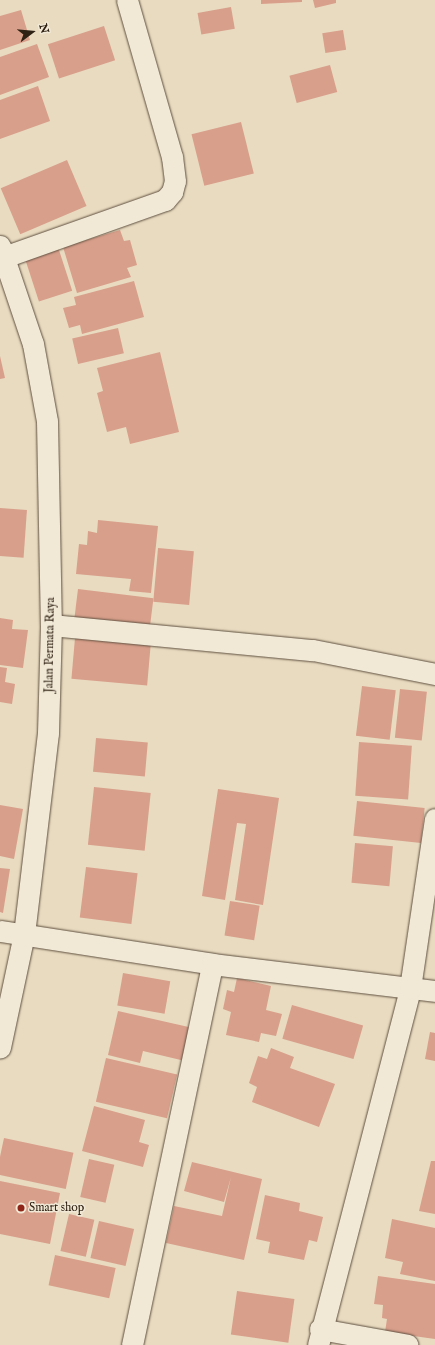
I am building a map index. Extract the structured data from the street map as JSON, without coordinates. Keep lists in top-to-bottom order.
{
  "streets": {
    "street": ["Jalan Permata Raya"]
  },
  "places": ["Smart shop"],
  "north": "right"
}
